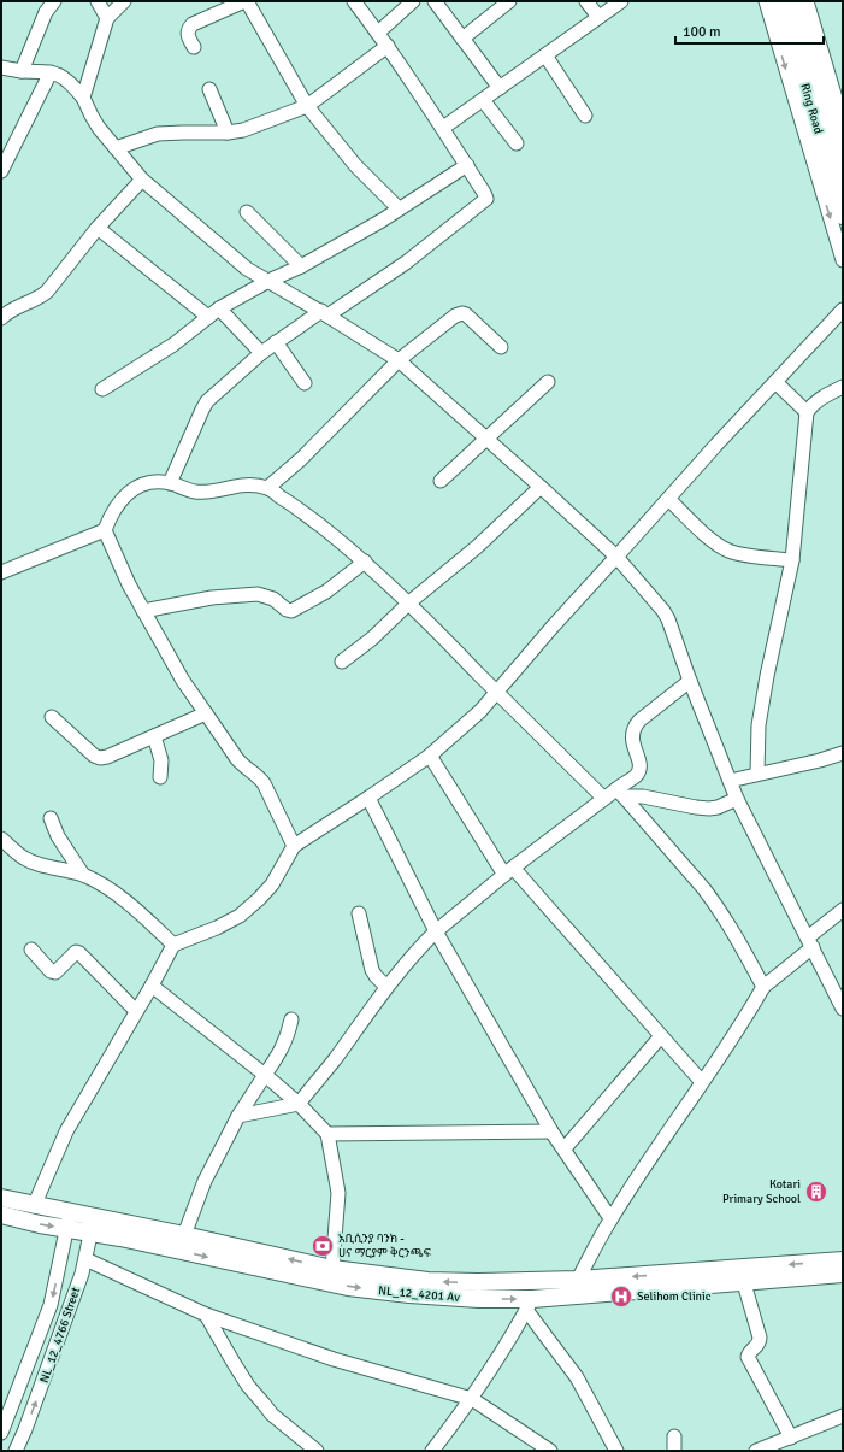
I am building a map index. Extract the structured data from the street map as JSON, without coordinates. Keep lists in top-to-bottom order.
{
  "streets": {
    "highway": ["Ring Road"],
    "main road": ["NL_12_4201 Av"],
    "street": ["NL_12_4766 Street"]
  },
  "crossings": [
    ["NL_12_4201 Av", "NL_12_4766 Street"]
  ],
  "places": {
    "building": ["Kotari Primary School"],
    "bank": ["አቢሲንያ ባንክ - ሀና ማርያም ቅርንጫፍ"],
    "hospital": ["Selihom Clinic"]
  },
  "scale_bar": "100 m"
}
